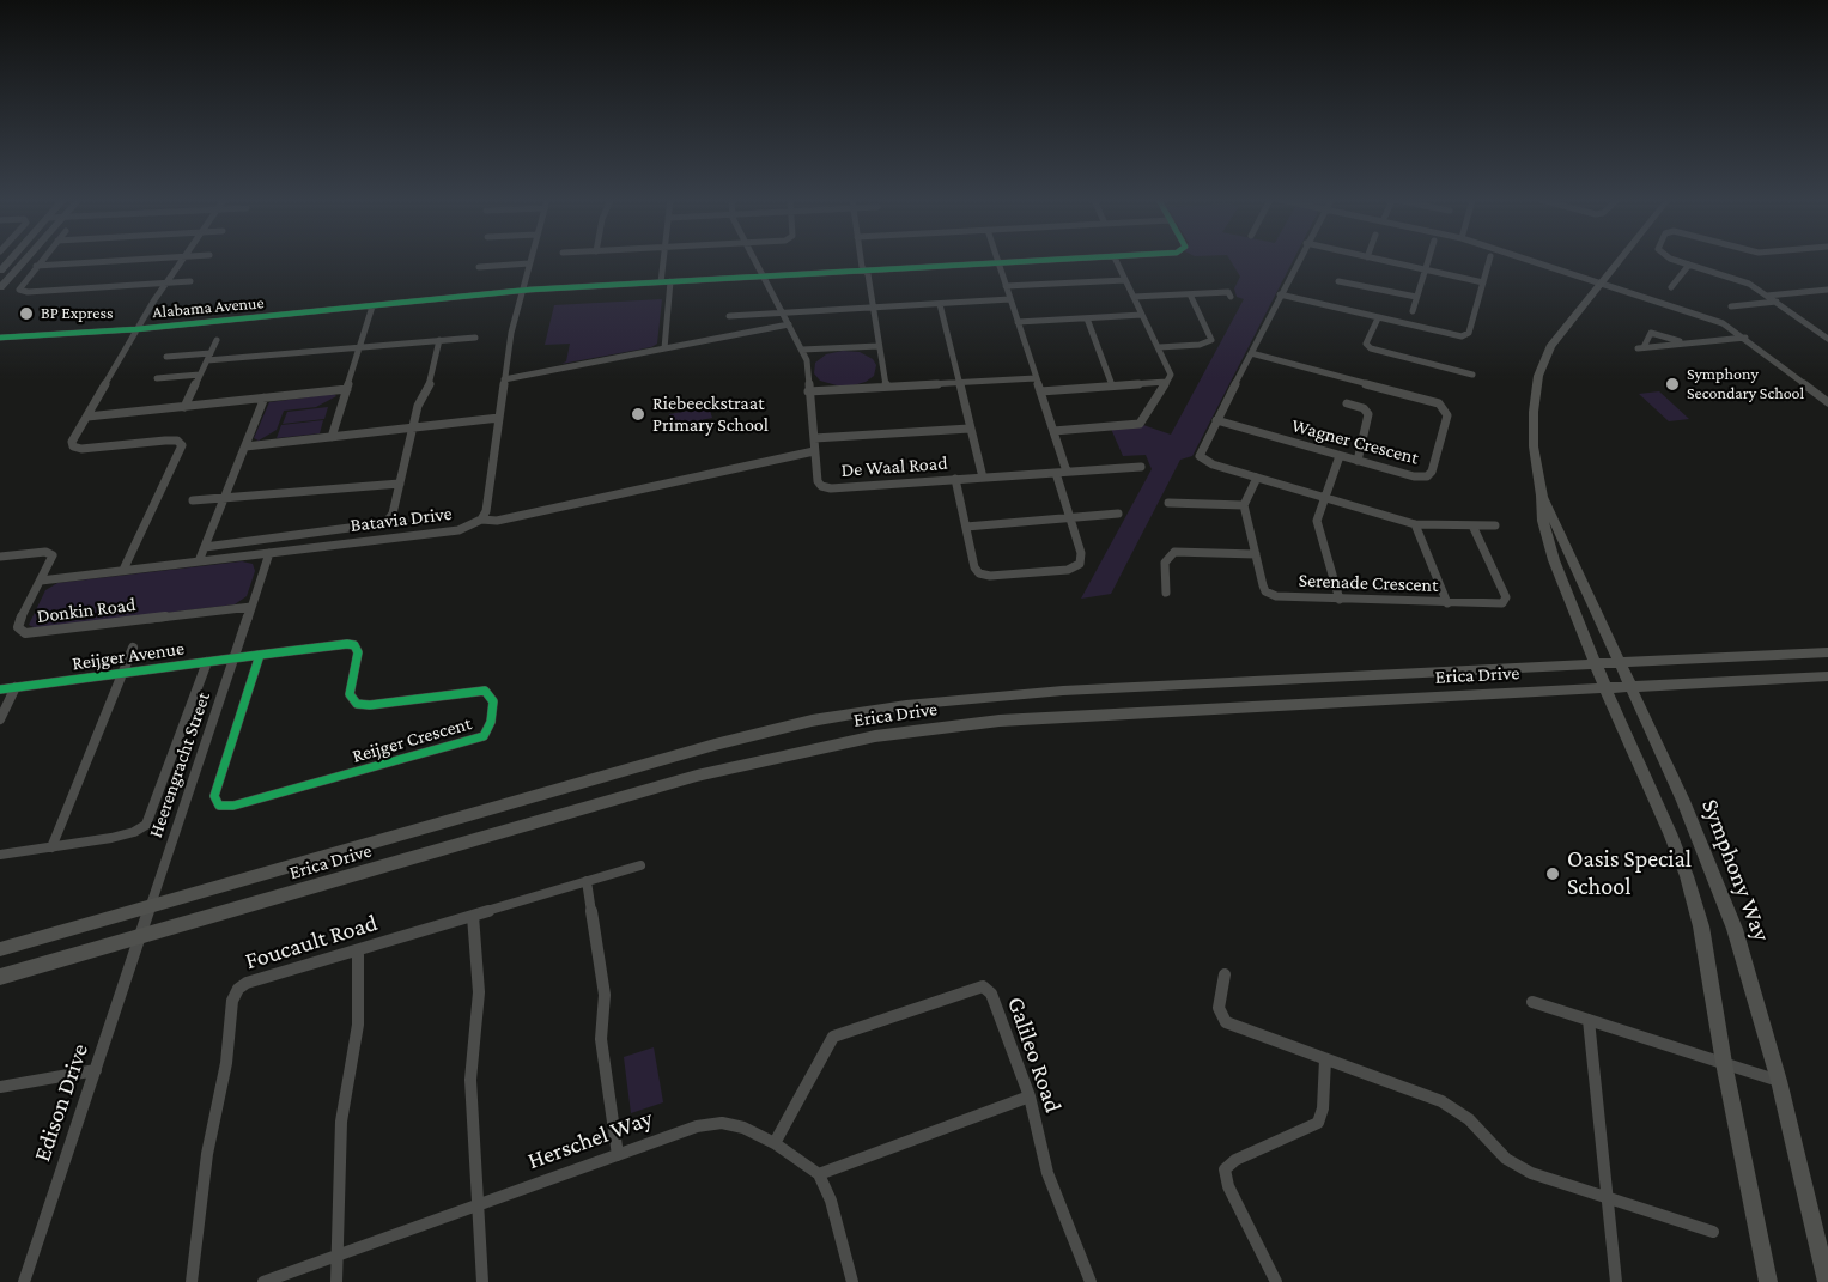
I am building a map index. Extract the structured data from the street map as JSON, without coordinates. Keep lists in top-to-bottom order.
{
  "streets": {
    "main road": ["Erica Drive", "Symphony Way"],
    "street": [
      "Alabama Avenue",
      "Wagner Crescent",
      "De Waal Road",
      "Batavia Drive",
      "Serenade Crescent",
      "Donkin Road",
      "Reijger Avenue",
      "Reijger Crescent",
      "Heerengracht Street",
      "Foucault Road",
      "Galileo Road",
      "Edison Drive",
      "Herschel Way"
    ]
  },
  "crossings": [
    ["Alabama Avenue", "De Waal Road"],
    ["Alabama Avenue", "Batavia Drive"],
    ["Batavia Drive", "Donkin Road"],
    ["Batavia Drive", "Heerengracht Street"],
    ["Donkin Road", "Heerengracht Street"],
    ["Reijger Avenue", "Reijger Crescent"],
    ["Reijger Avenue", "Heerengracht Street"],
    ["Erica Drive", "Heerengracht Street"],
    ["Erica Drive", "Symphony Way"],
    ["Erica Drive", "Edison Drive"],
    ["Heerengracht Street", "Edison Drive"],
    ["Galileo Road", "Herschel Way"]
  ],
  "places": [
    "BP Express",
    "Symphony Secondary School",
    "Riebeeckstraat Primary School",
    "Oasis Special School"
  ]
}
